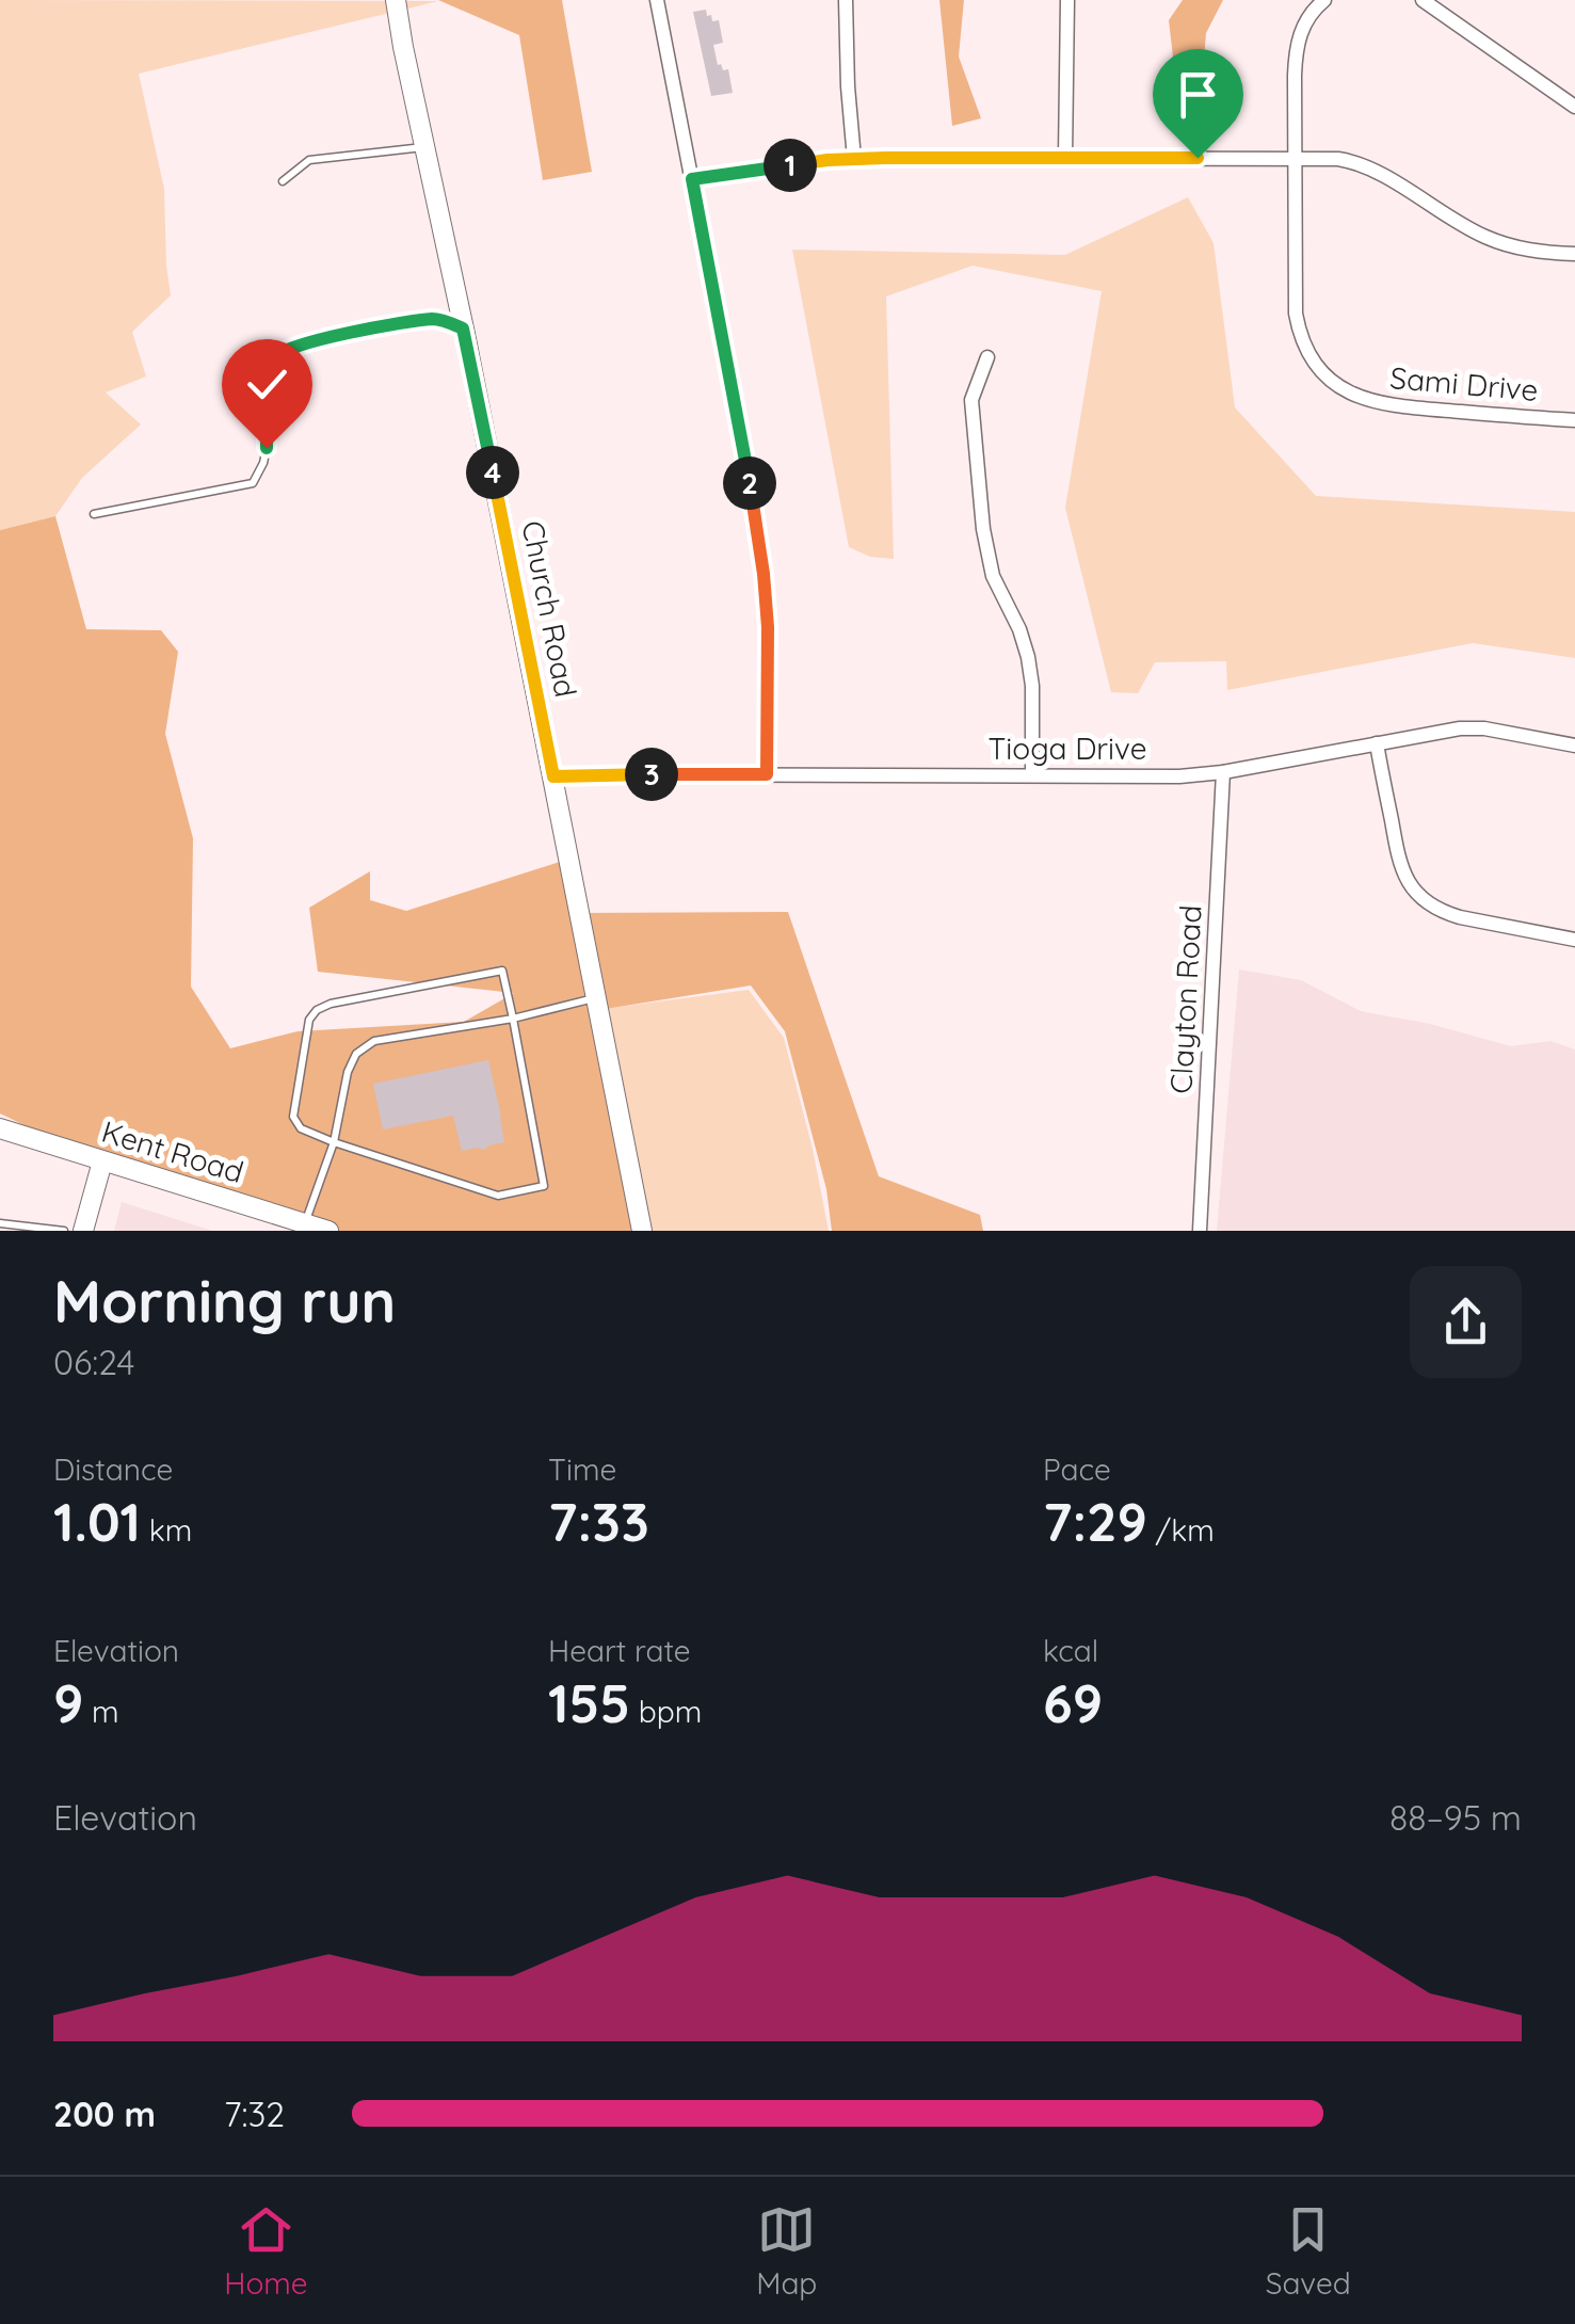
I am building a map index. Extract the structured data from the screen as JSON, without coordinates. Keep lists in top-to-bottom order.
{
  "streets": {
    "street": [
      "Sami Drive",
      "Church Road",
      "Tioga Drive",
      "Clayton Road",
      "Kent Road"
    ]
  },
  "crossings": [
    ["Church Road", "Tioga Drive"],
    ["Tioga Drive", "Clayton Road"]
  ],
  "page": {
    "pins": [
      "1",
      "4",
      "2",
      "3"
    ],
    "heading": ["Morning run", "06:24"],
    "stats": [
      ["Distance", "1.01 km"],
      ["Time", "7:33"],
      ["Pace", "7:29 /km"],
      ["Elevation", "9 m"],
      ["Heart rate", "155 bpm"],
      ["kcal", "69"]
    ],
    "chart": ["Elevation", "88–95 m"],
    "list": [
      {
        "name": "200 m",
        "note": "7:32"
      }
    ],
    "tabs": ["Home", "Map", "Saved"]
  }
}
